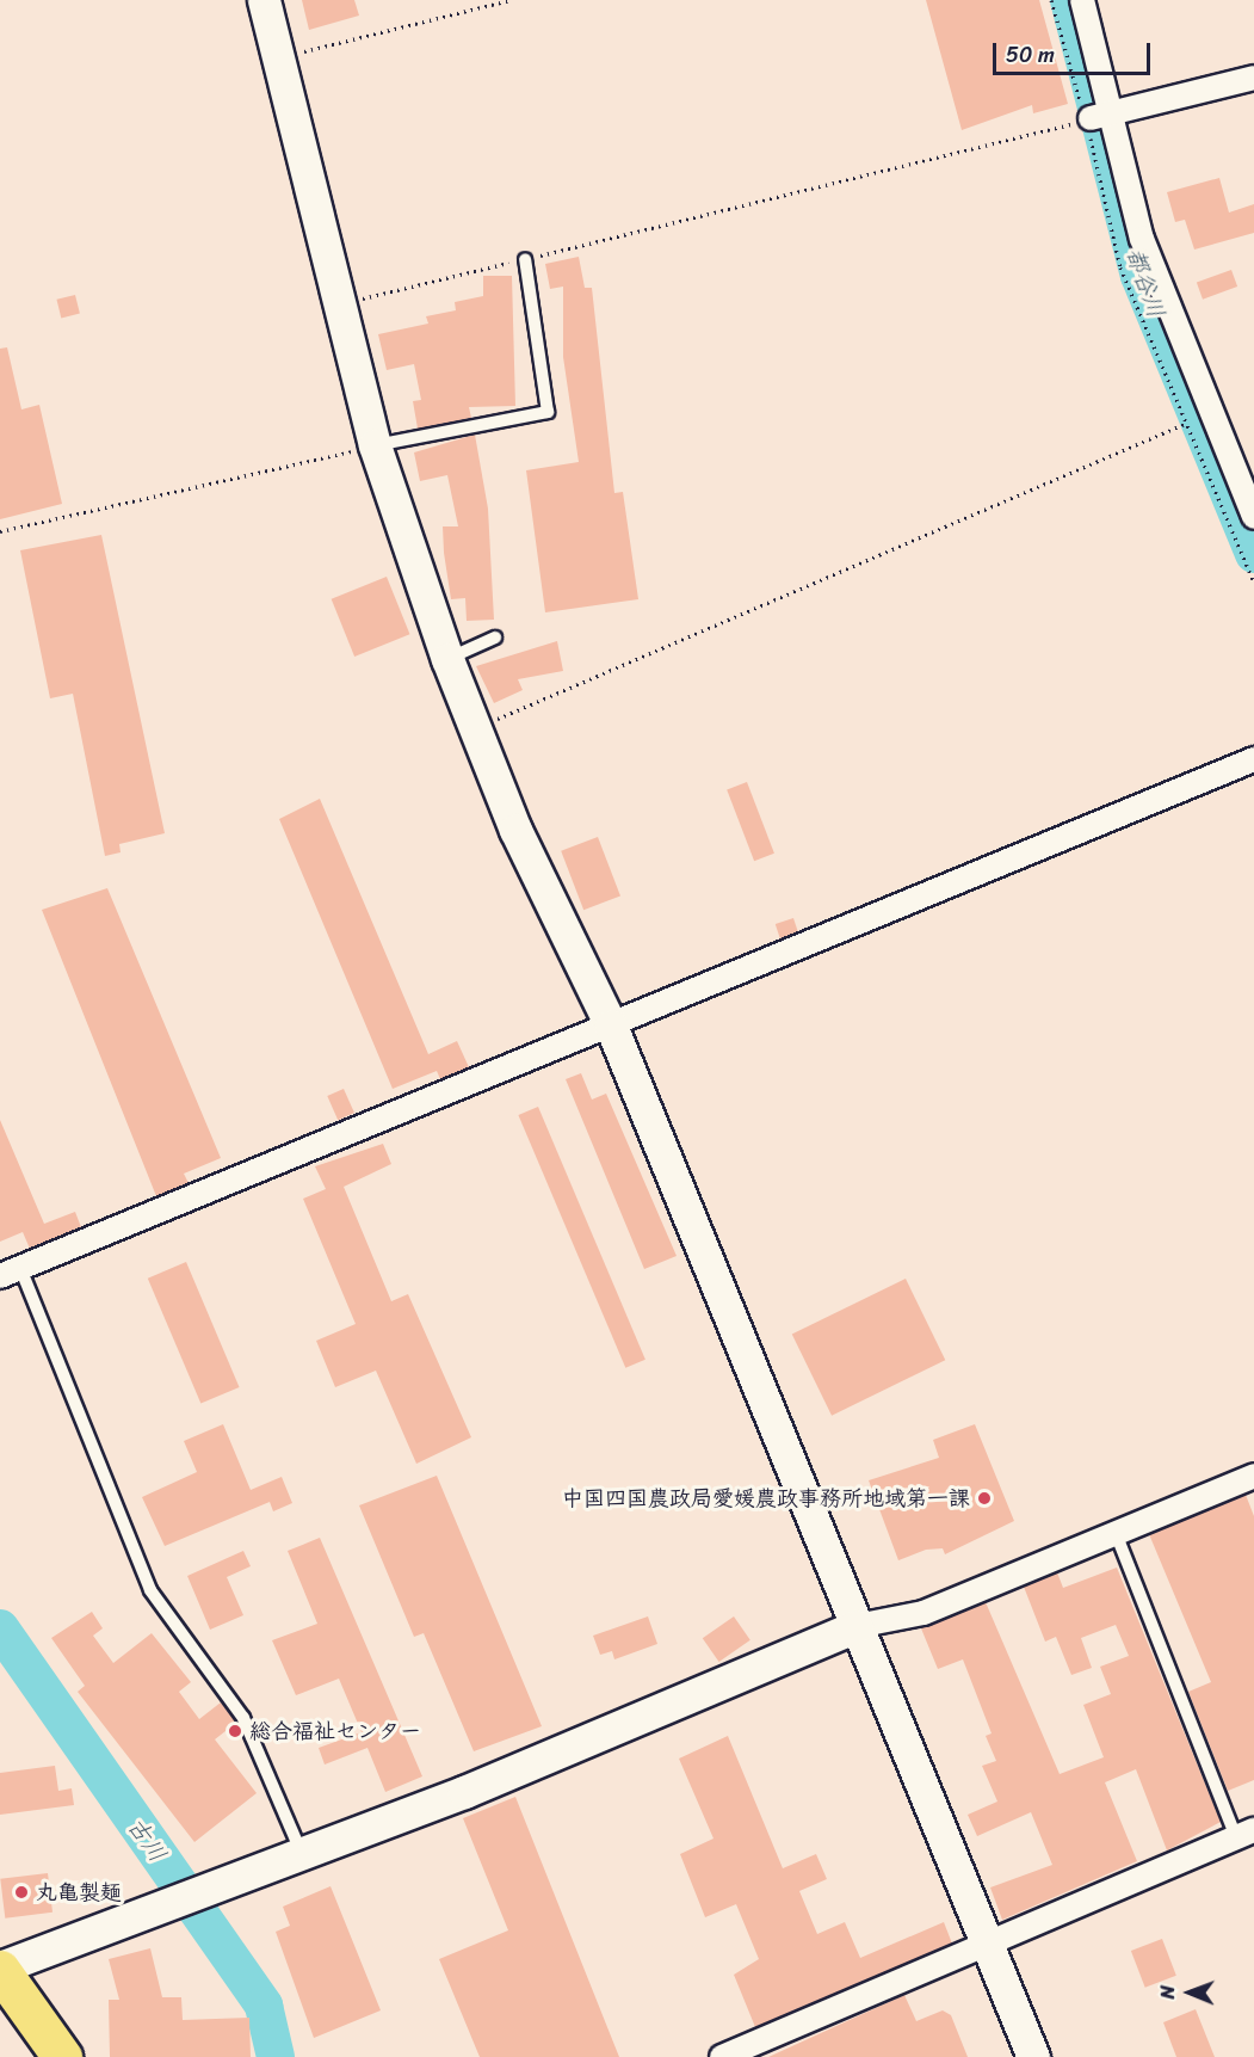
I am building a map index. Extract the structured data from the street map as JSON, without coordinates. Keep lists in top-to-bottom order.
{
  "water": ["都谷川", "古川"],
  "places": ["中国四国農政局愛媛農政事務所地域第一課", "総合福祉センター", "丸亀製麺"],
  "scale_bar": "50 m",
  "north": "left"
}
